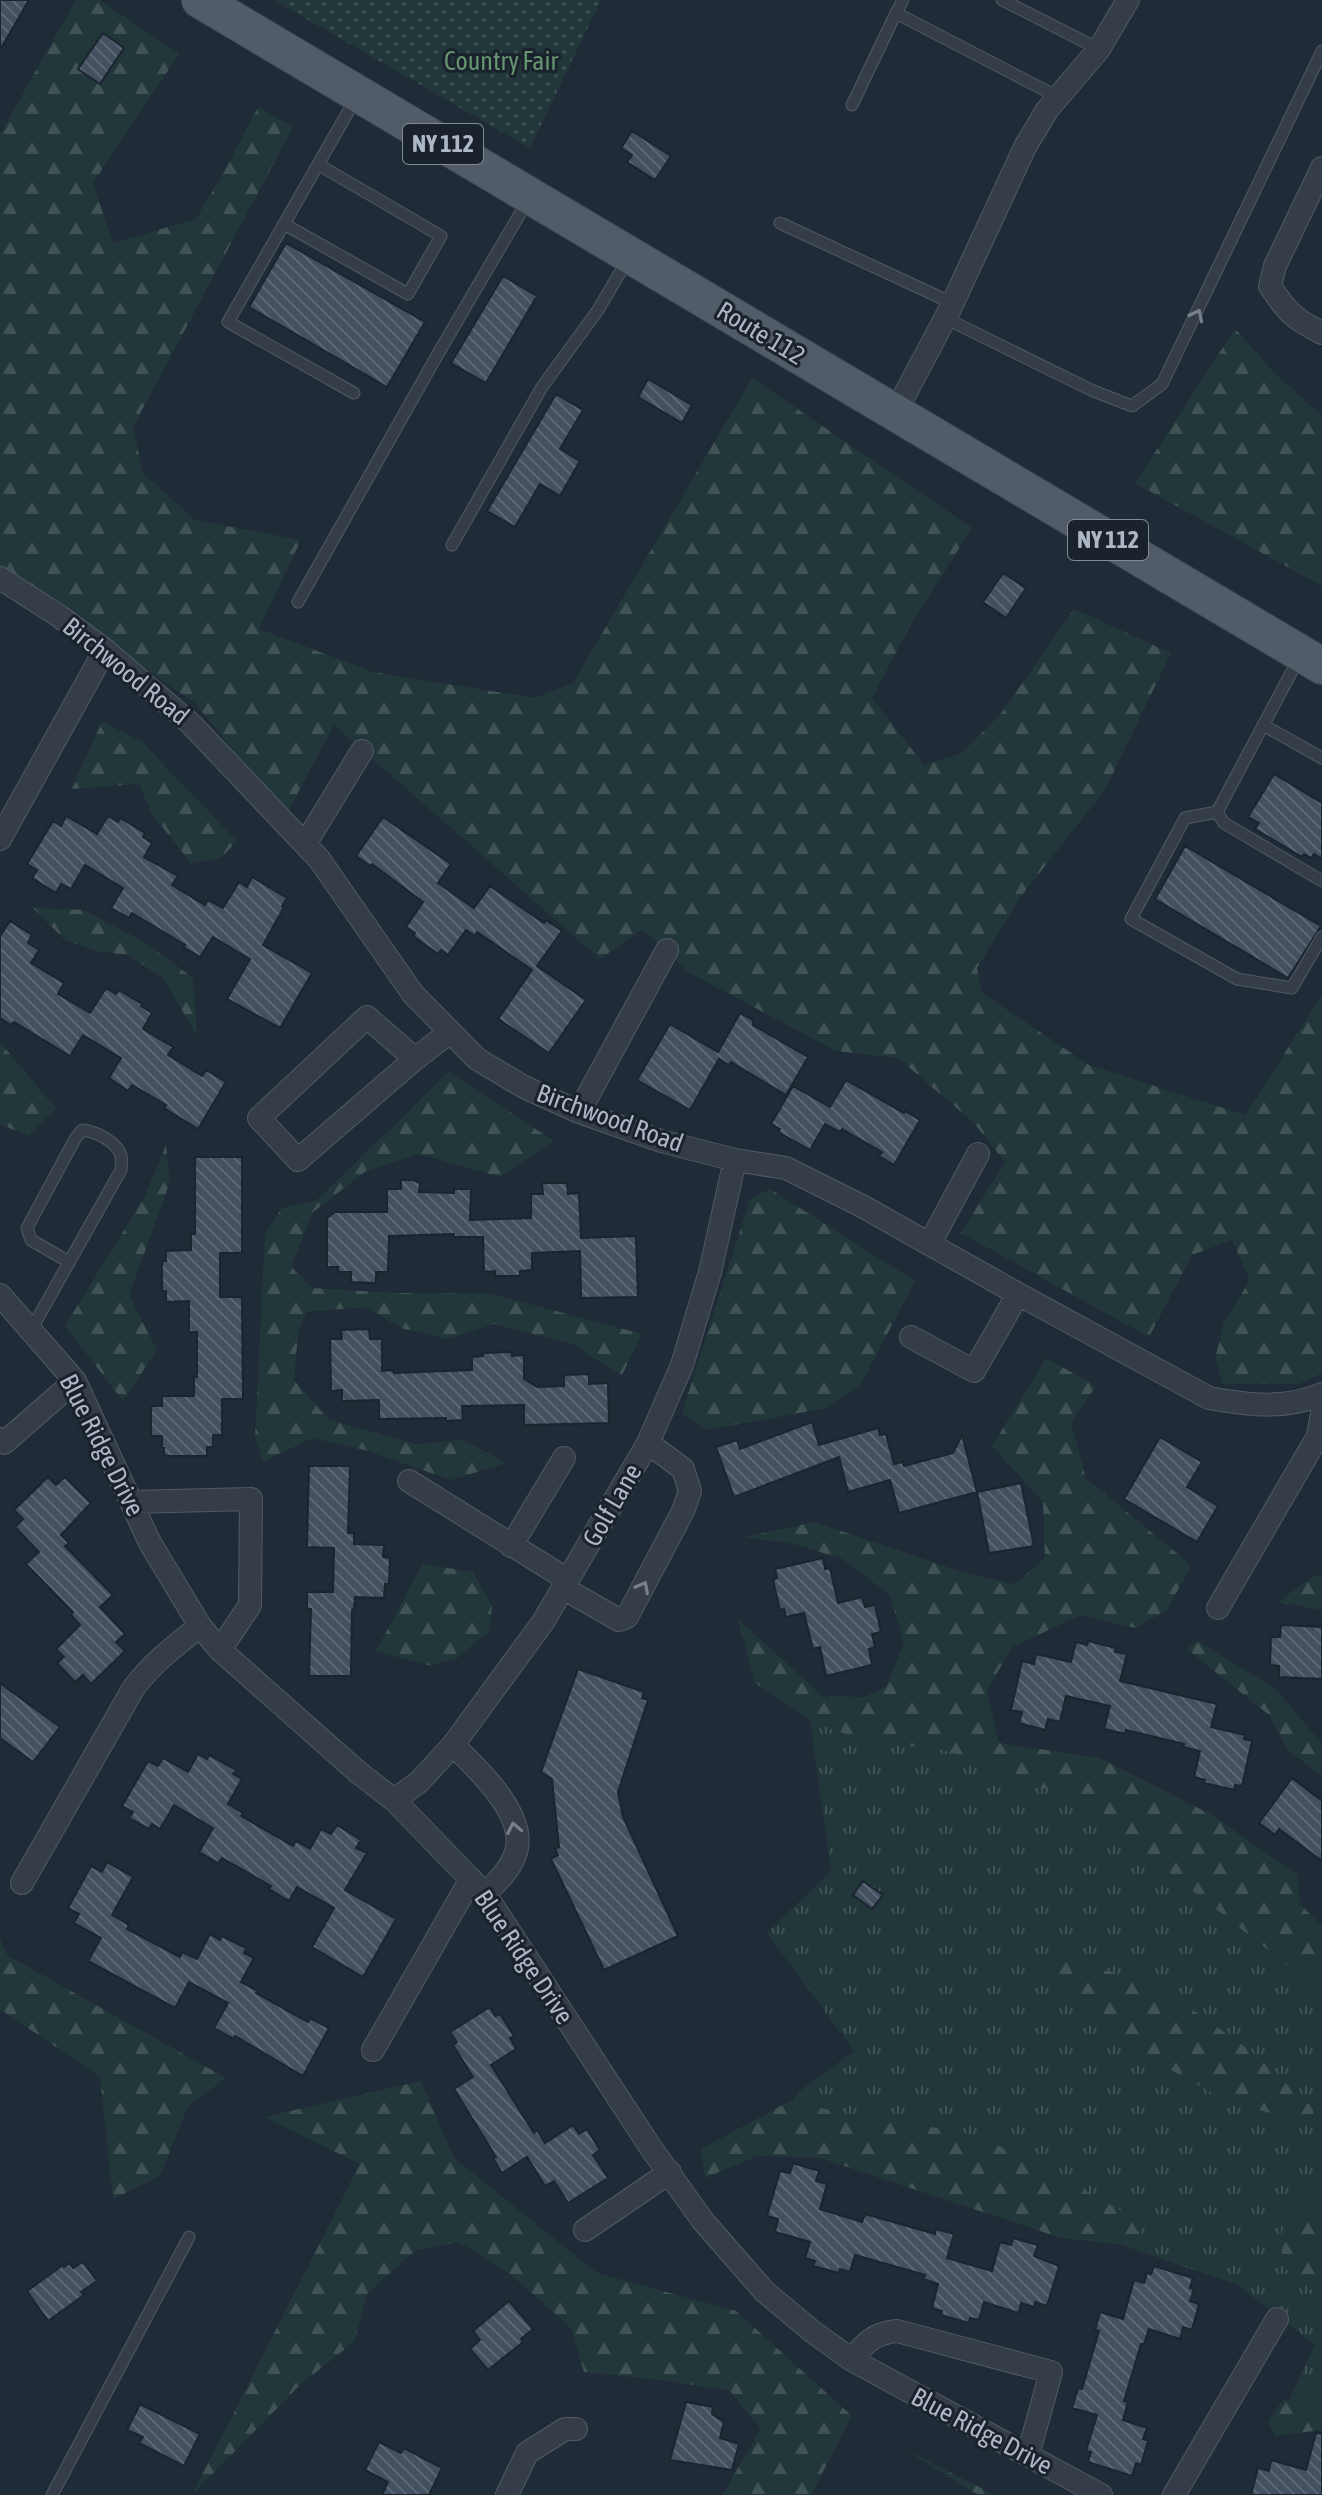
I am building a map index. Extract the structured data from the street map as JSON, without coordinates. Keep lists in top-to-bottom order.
{
  "streets": {
    "main road": ["NY 112", "Route 112"],
    "street": ["Birchwood Road", "Blue Ridge Drive", "Golf Lane"]
  },
  "crossings": [
    ["Birchwood Road", "Golf Lane"],
    ["Blue Ridge Drive", "Golf Lane"]
  ],
  "parks": ["Country Fair"]
}
